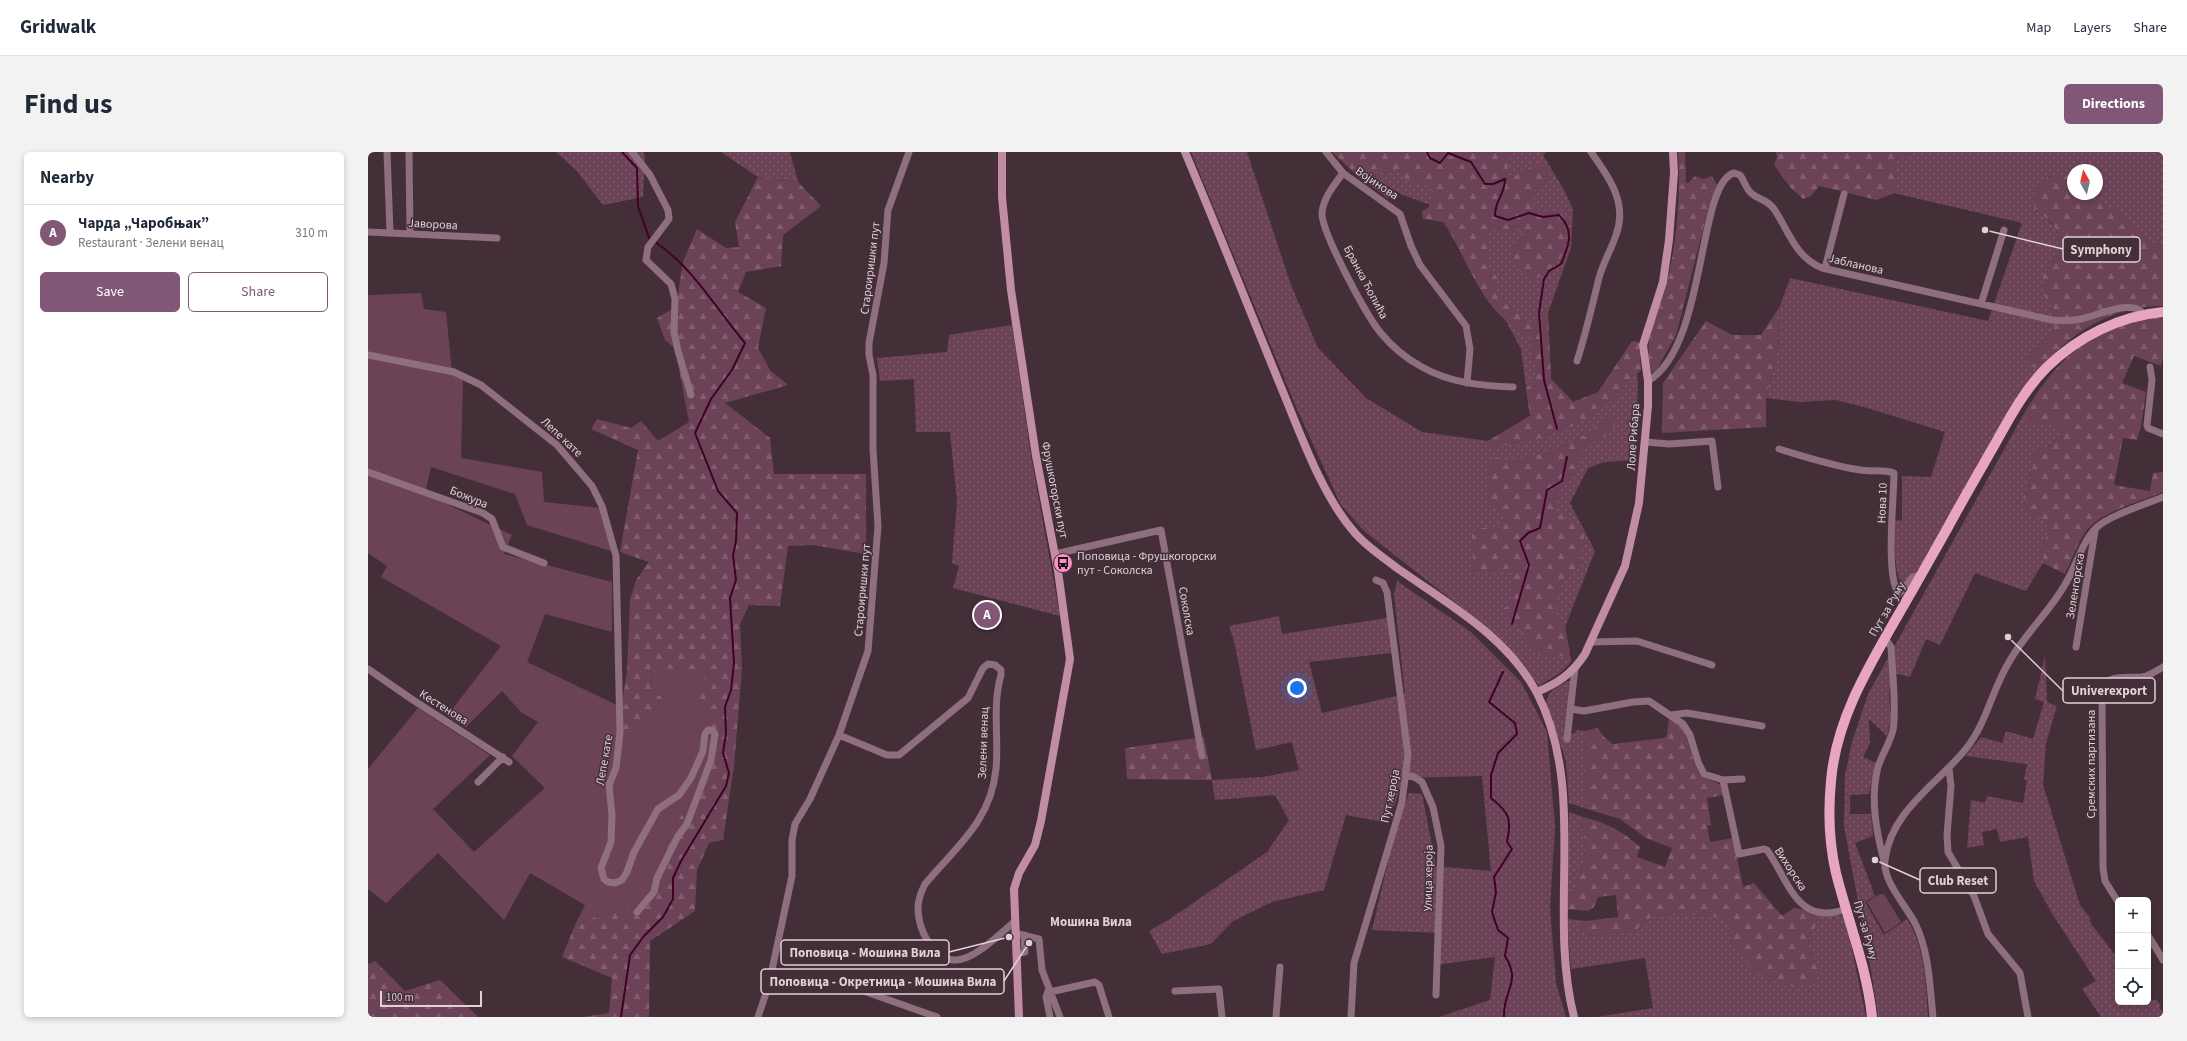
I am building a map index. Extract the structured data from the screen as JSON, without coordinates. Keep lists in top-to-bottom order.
{
  "streets": {
    "main road": ["Пут за Руму"],
    "street": [
      "Војинова",
      "Јаворова",
      "Јабланова",
      "Староиришки пут",
      "Бранка Ћопића",
      "Лепе кате",
      "Лоле Рибара",
      "Фрушкогорски пут",
      "Божура",
      "Нова 10",
      "Зеленгорска",
      "Соколска",
      "Кестенова",
      "Зелени венац",
      "Сремских партизана",
      "Пут хероја",
      "Вихорска",
      "Улица хероја"
    ]
  },
  "crossings": [
    ["Војинова", "Бранка Ћопића"],
    ["Јабланова", "Лоле Рибара"],
    ["Јабланова", "Пут за Руму"],
    ["Староиришки пут", "Зелени венац"],
    ["Фрушкогорски пут", "Соколска"],
    ["Фрушкогорски пут", "Зелени венац"],
    ["Нова 10", "Пут за Руму"],
    ["Пут за Руму", "Вихорска"],
    ["Пут хероја", "Улица хероја"]
  ],
  "districts": ["Мошина Вила"],
  "places": {
    "other": [
      "Symphony",
      "Univerexport",
      "Club Reset",
      "Поповица - Мошина Вила",
      "Поповица - Окретница - Мошина Вила"
    ],
    "bus stop": ["Поповица - Фрушкогорски пут - Соколска"]
  },
  "scale_bar": "100 m",
  "north": "top",
  "page": {
    "header": "Gridwalk",
    "nav": ["Map", "Layers", "Share"],
    "title": "Find us",
    "buttons": [
      "Directions",
      ["Save", "Share"]
    ],
    "heading": "Nearby",
    "list": [
      {
        "mark": "A",
        "name": "Чарда „Чаробњак”",
        "note": "Restaurant · Зелени венац",
        "value": "310 m"
      }
    ],
    "pins": "A",
    "map_buttons": ["+", "−"],
    "scale": "100 m"
  }
}
